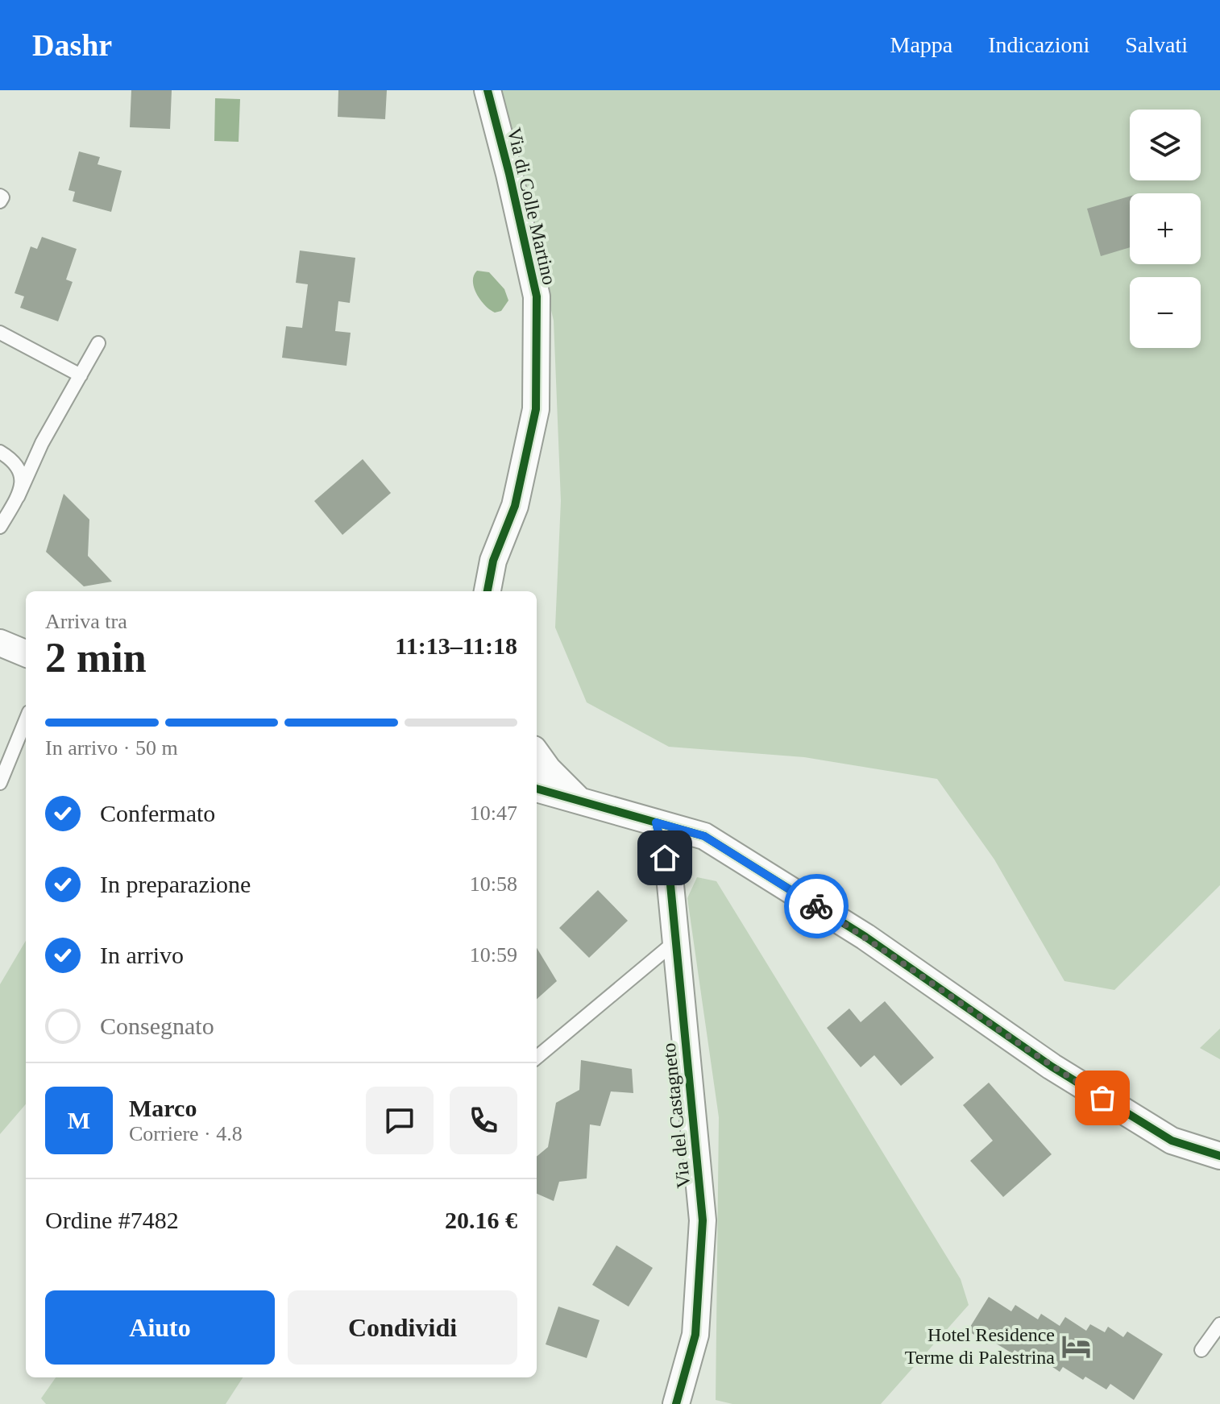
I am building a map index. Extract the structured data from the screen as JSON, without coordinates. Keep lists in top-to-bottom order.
{
  "streets": {
    "street": ["Via di Colle Martino", "Via del Castagneto"]
  },
  "places": {
    "hotel": ["Hotel Residence Terme di Palestrina"]
  },
  "page": {
    "header": "Dashr",
    "nav": ["Mappa", "Indicazioni", "Salvati"],
    "map_buttons": ["+", "−"],
    "heading": ["2 min", "Arriva tra", "11:13–11:18"],
    "panel": [
      "Marco",
      "Corriere · 4.8",
      "Ordine #7482",
      "20.16 €"
    ],
    "bar": "In arrivo · 50 m",
    "list": [
      ["Confermato", "10:47"],
      ["In preparazione", "10:58"],
      ["In arrivo", "10:59"],
      "Consegnato"
    ],
    "round": "M",
    "buttons": ["Aiuto", "Condividi"]
  }
}
